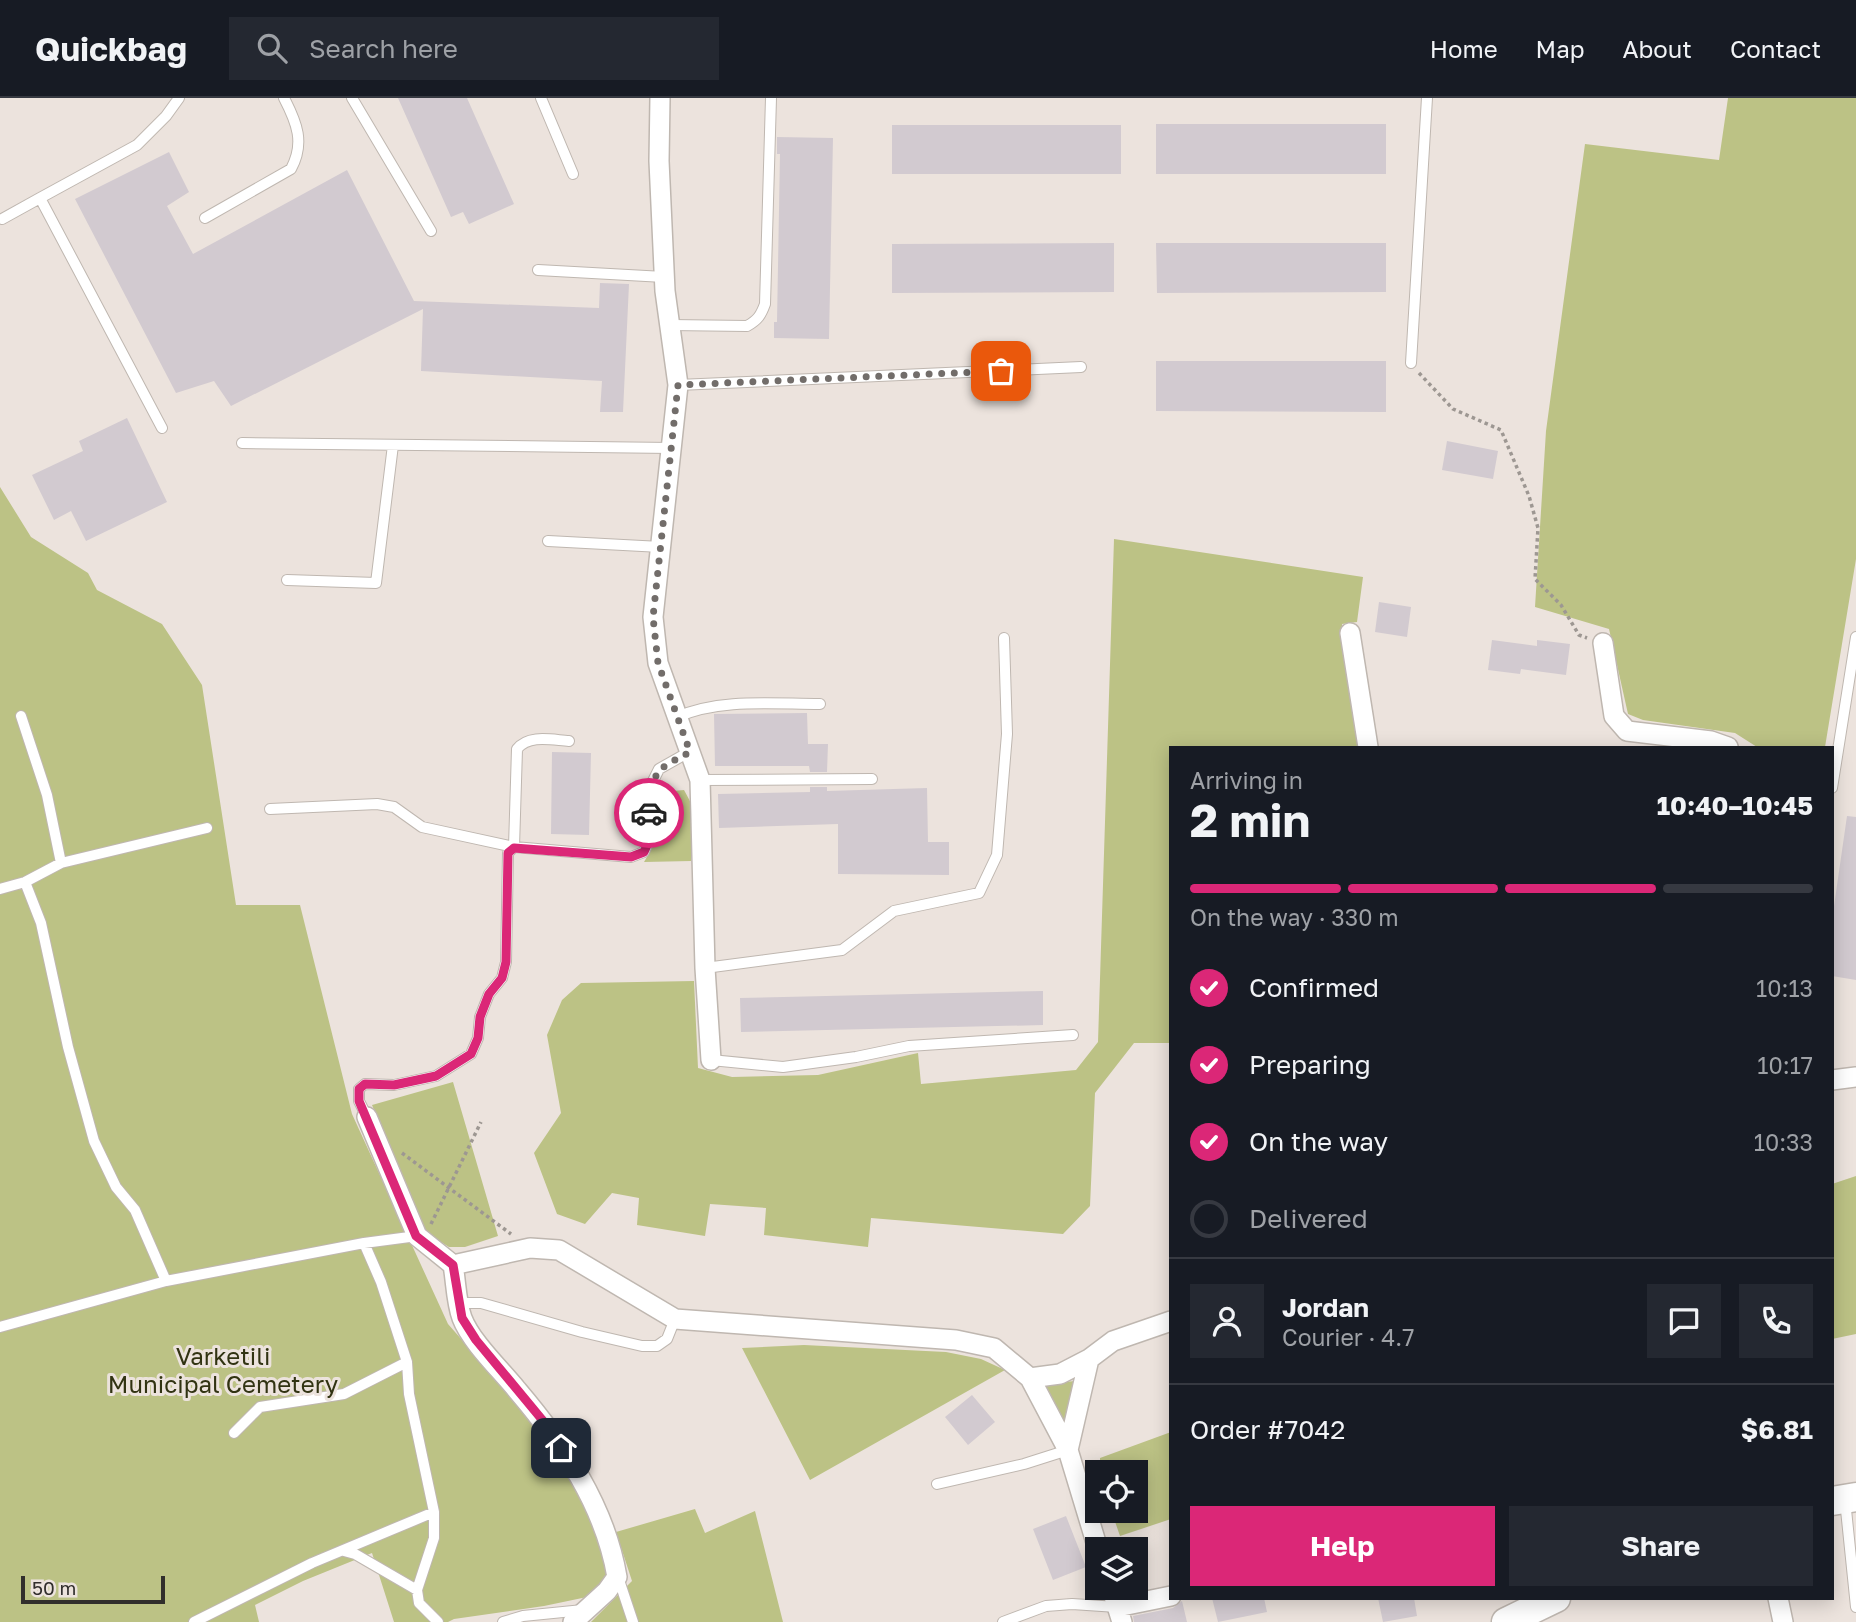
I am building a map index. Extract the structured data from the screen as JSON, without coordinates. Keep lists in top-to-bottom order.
{
  "parks": ["Varketili Municipal Cemetery"],
  "scale_bar": "50 m",
  "page": {
    "header": "Quickbag",
    "search": "Search here",
    "nav": [
      "Home",
      "Map",
      "About",
      "Contact"
    ],
    "heading": ["2 min", "Arriving in", "10:40–10:45"],
    "panel": [
      "Jordan",
      "Courier · 4.7",
      "Order #7042",
      "$6.81"
    ],
    "bar": "On the way · 330 m",
    "list": [
      ["Confirmed", "10:13"],
      ["Preparing", "10:17"],
      ["On the way", "10:33"],
      "Delivered"
    ],
    "buttons": ["Help", "Share"],
    "scale": "50 m"
  }
}
